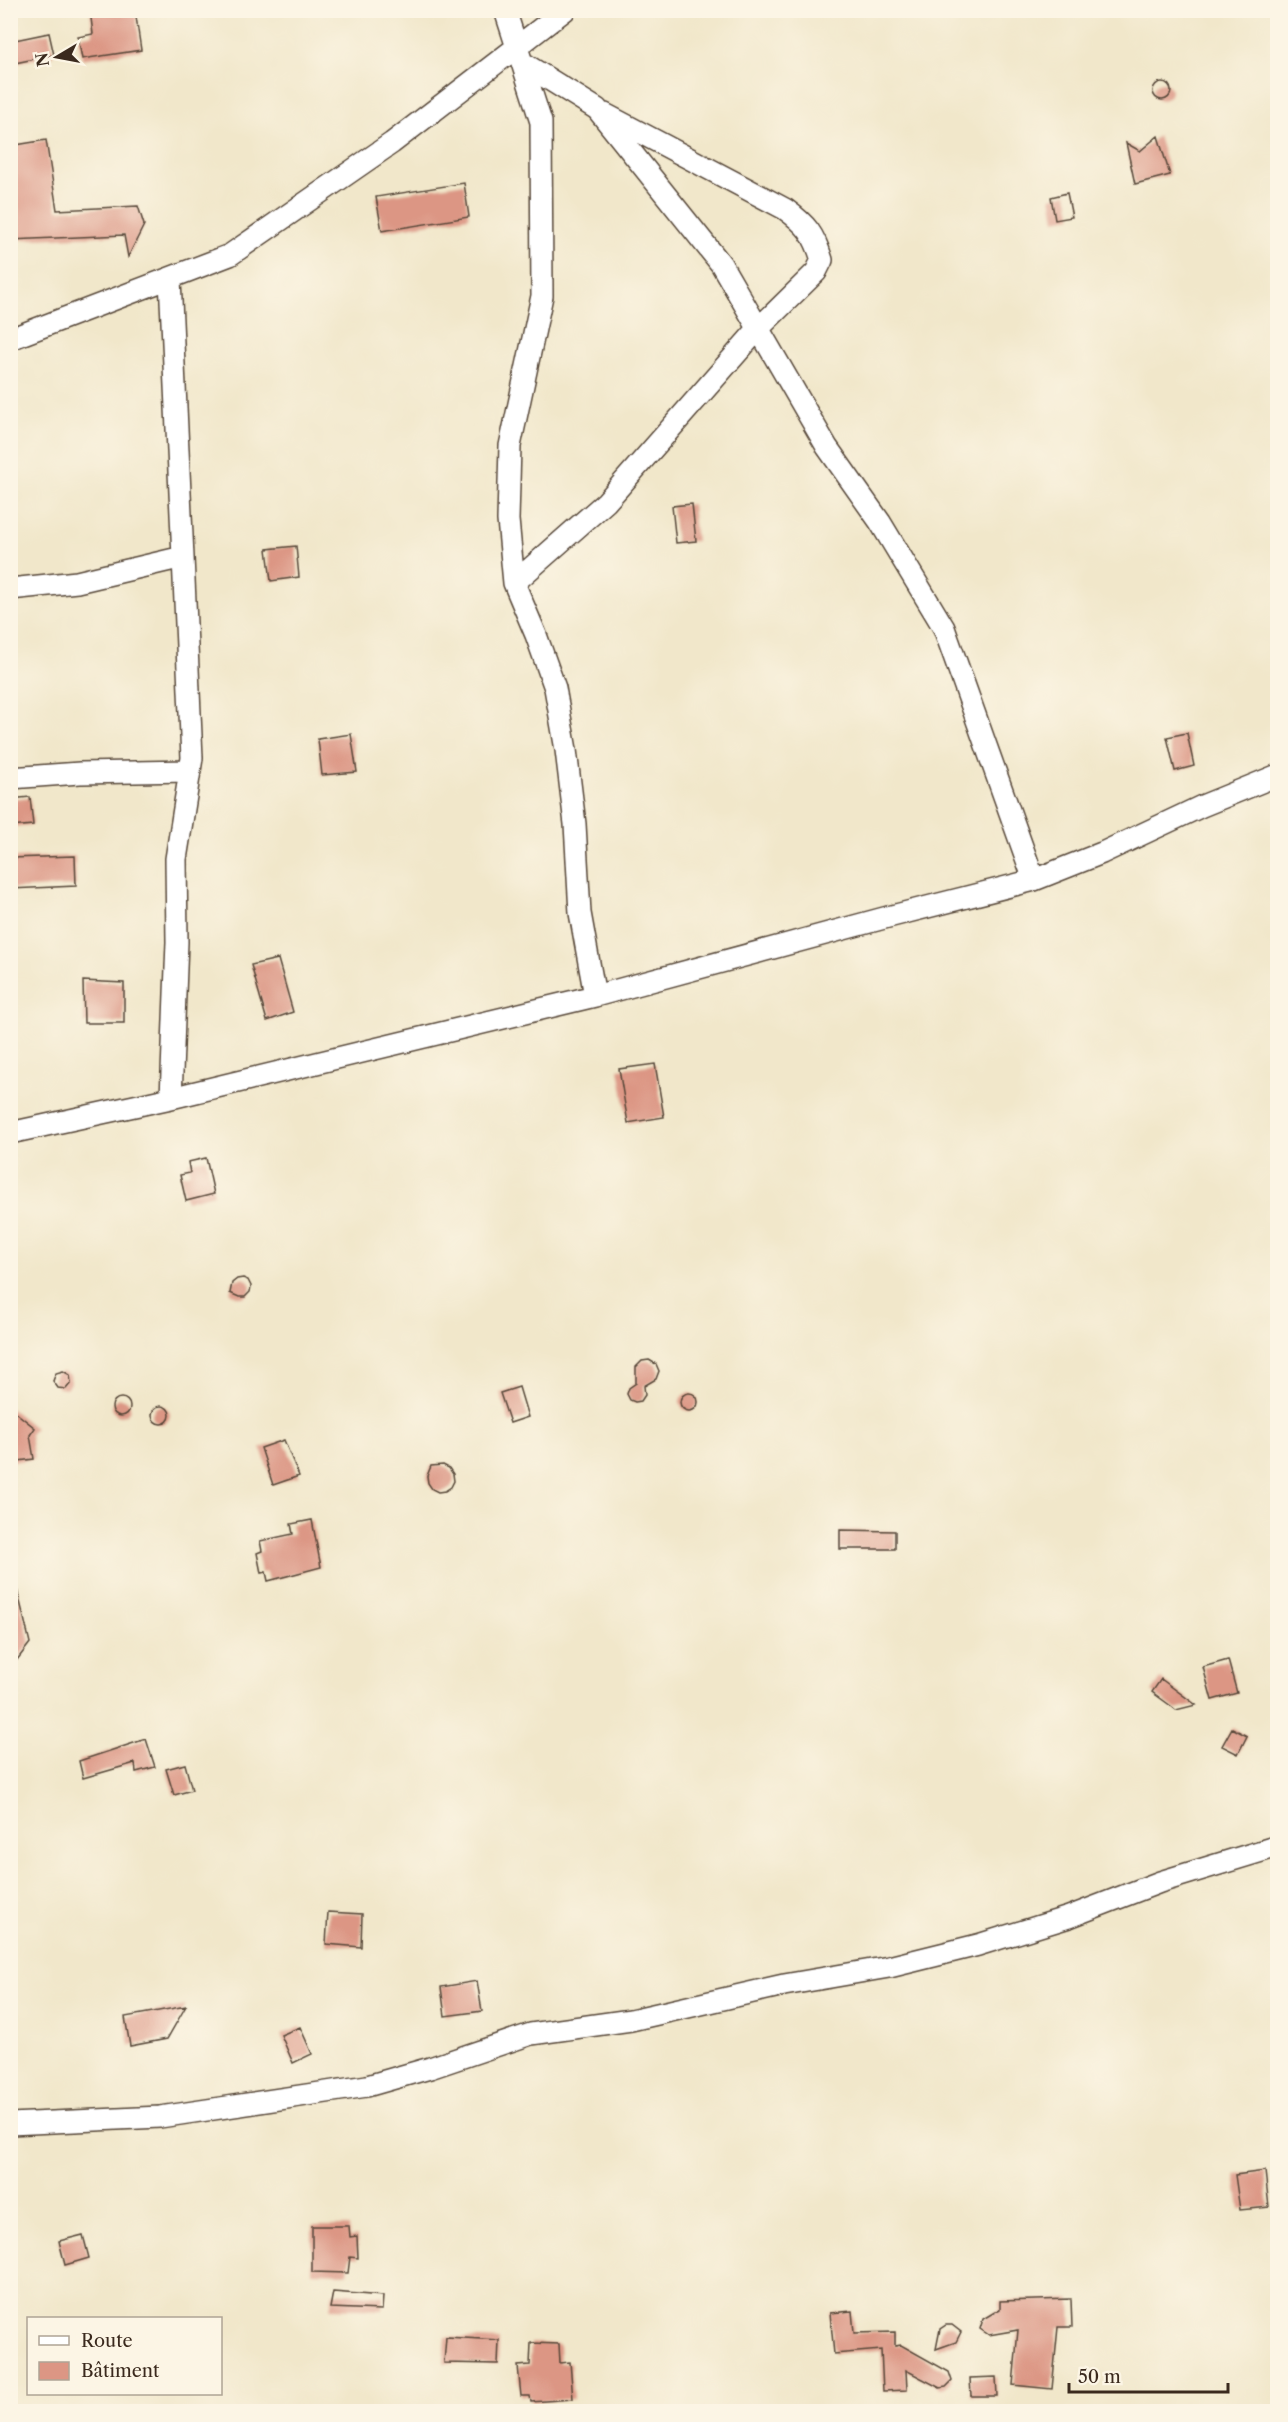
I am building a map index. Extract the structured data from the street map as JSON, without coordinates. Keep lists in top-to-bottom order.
{
  "legend": ["Route", "Bâtiment"],
  "scale_bar": "50 m",
  "north": "left"
}
